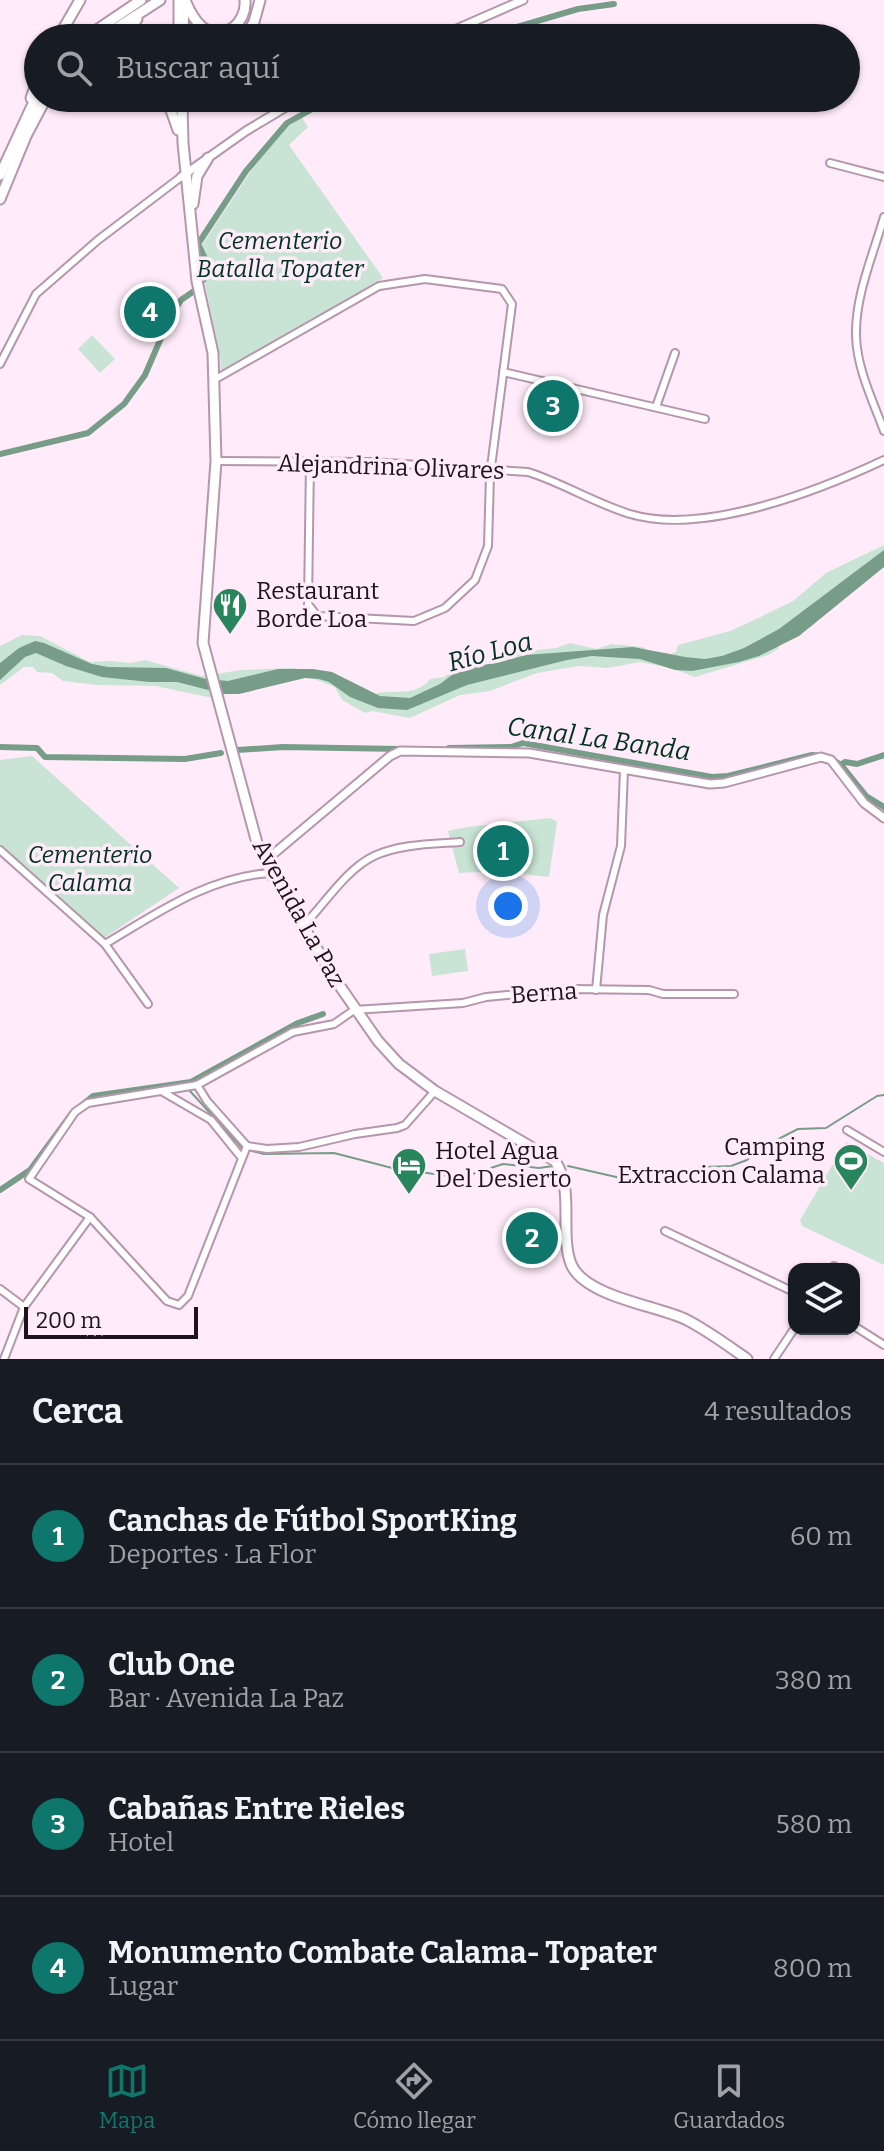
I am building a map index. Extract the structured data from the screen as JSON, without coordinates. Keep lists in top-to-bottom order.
{
  "streets": {
    "main road": ["Avenida La Paz"],
    "street": ["Alejandrina Olivares", "Berna"]
  },
  "crossings": [
    ["Alejandrina Olivares", "Avenida La Paz"],
    ["Avenida La Paz", "Berna"]
  ],
  "water": ["Río Loa", "Canal La Banda"],
  "parks": ["Cementerio Batalla Topater", "Cementerio Calama"],
  "places": {
    "restaurant": ["Restaurant Borde Loa"],
    "sports": ["Camping Extraccion Calama"],
    "hotel": ["Hotel Agua Del Desierto"]
  },
  "scale_bar": "200 m",
  "page": {
    "search": "Buscar aquí",
    "pins": [
      "4",
      "3",
      "1",
      "2"
    ],
    "scale": "200 m",
    "heading": ["Cerca", "4 resultados"],
    "list": [
      {
        "mark": "1",
        "name": "Canchas de Fútbol SportKing",
        "note": "Deportes · La Flor",
        "value": "60 m"
      },
      {
        "mark": "2",
        "name": "Club One",
        "note": "Bar · Avenida La Paz",
        "value": "380 m"
      },
      {
        "mark": "3",
        "name": "Cabañas Entre Rieles",
        "note": "Hotel",
        "value": "580 m"
      },
      {
        "mark": "4",
        "name": "Monumento Combate Calama- Topater",
        "note": "Lugar",
        "value": "800 m"
      }
    ],
    "nav": ["Mapa", "Cómo llegar", "Guardados"]
  }
}
